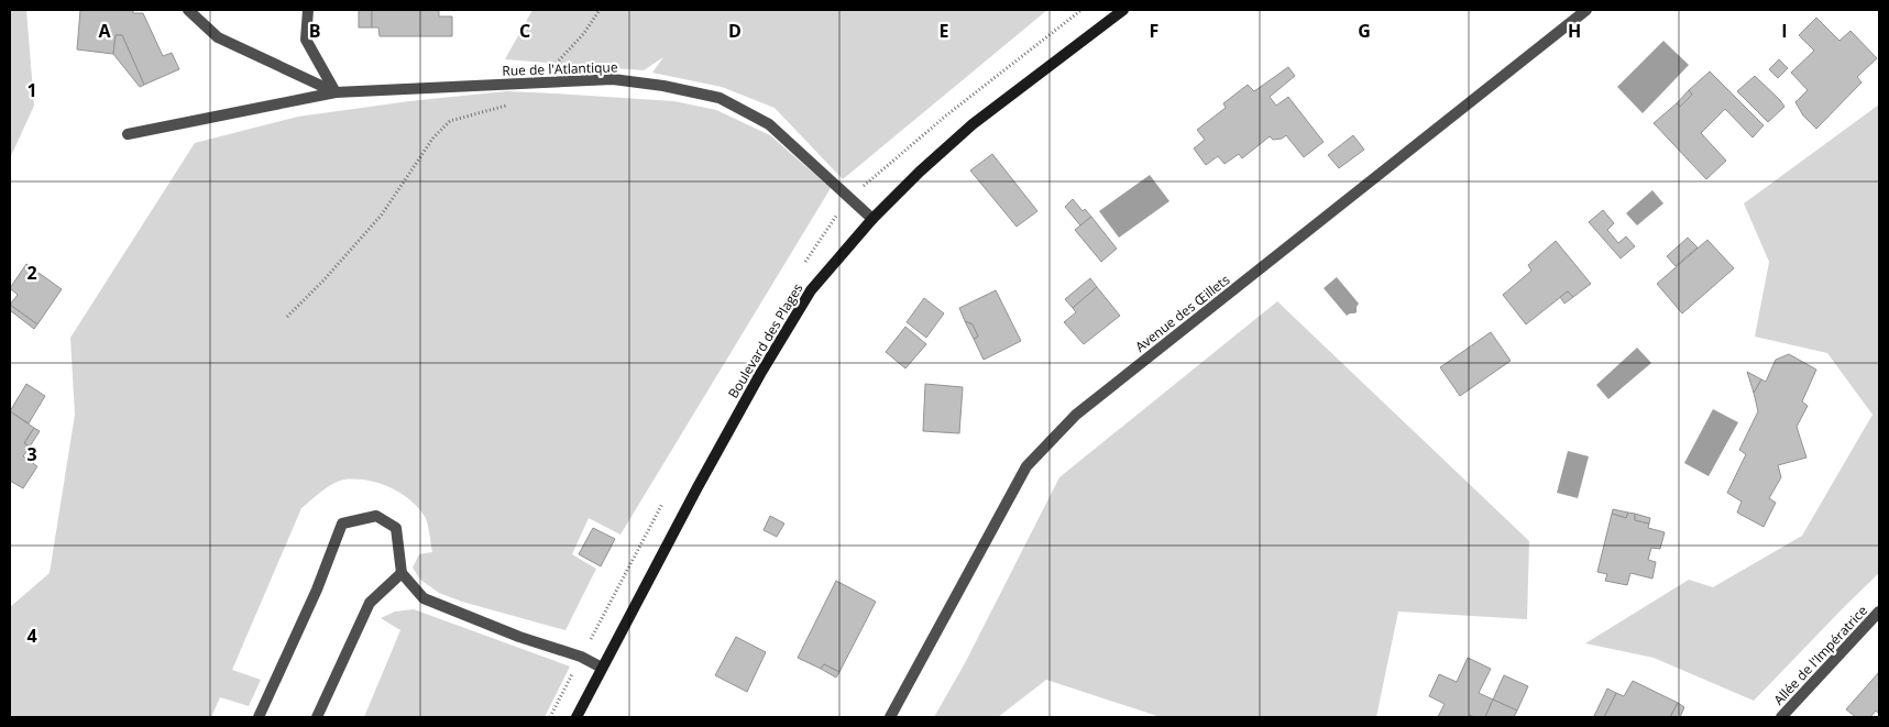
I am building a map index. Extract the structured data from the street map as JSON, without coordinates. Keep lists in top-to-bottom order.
{
  "streets": {
    "main road": ["Boulevard des Plages"],
    "street": ["Rue de l'Atlantique", "Avenue des Œillets", "Allée de l'Impératrice"]
  },
  "crossings": [
    ["Rue de l'Atlantique", "Boulevard des Plages"]
  ],
  "grid": {
    "columns": [
      "A",
      "B",
      "C",
      "D",
      "E",
      "F",
      "G",
      "H",
      "I"
    ],
    "rows": [
      "1",
      "2",
      "3",
      "4"
    ]
  }
}
